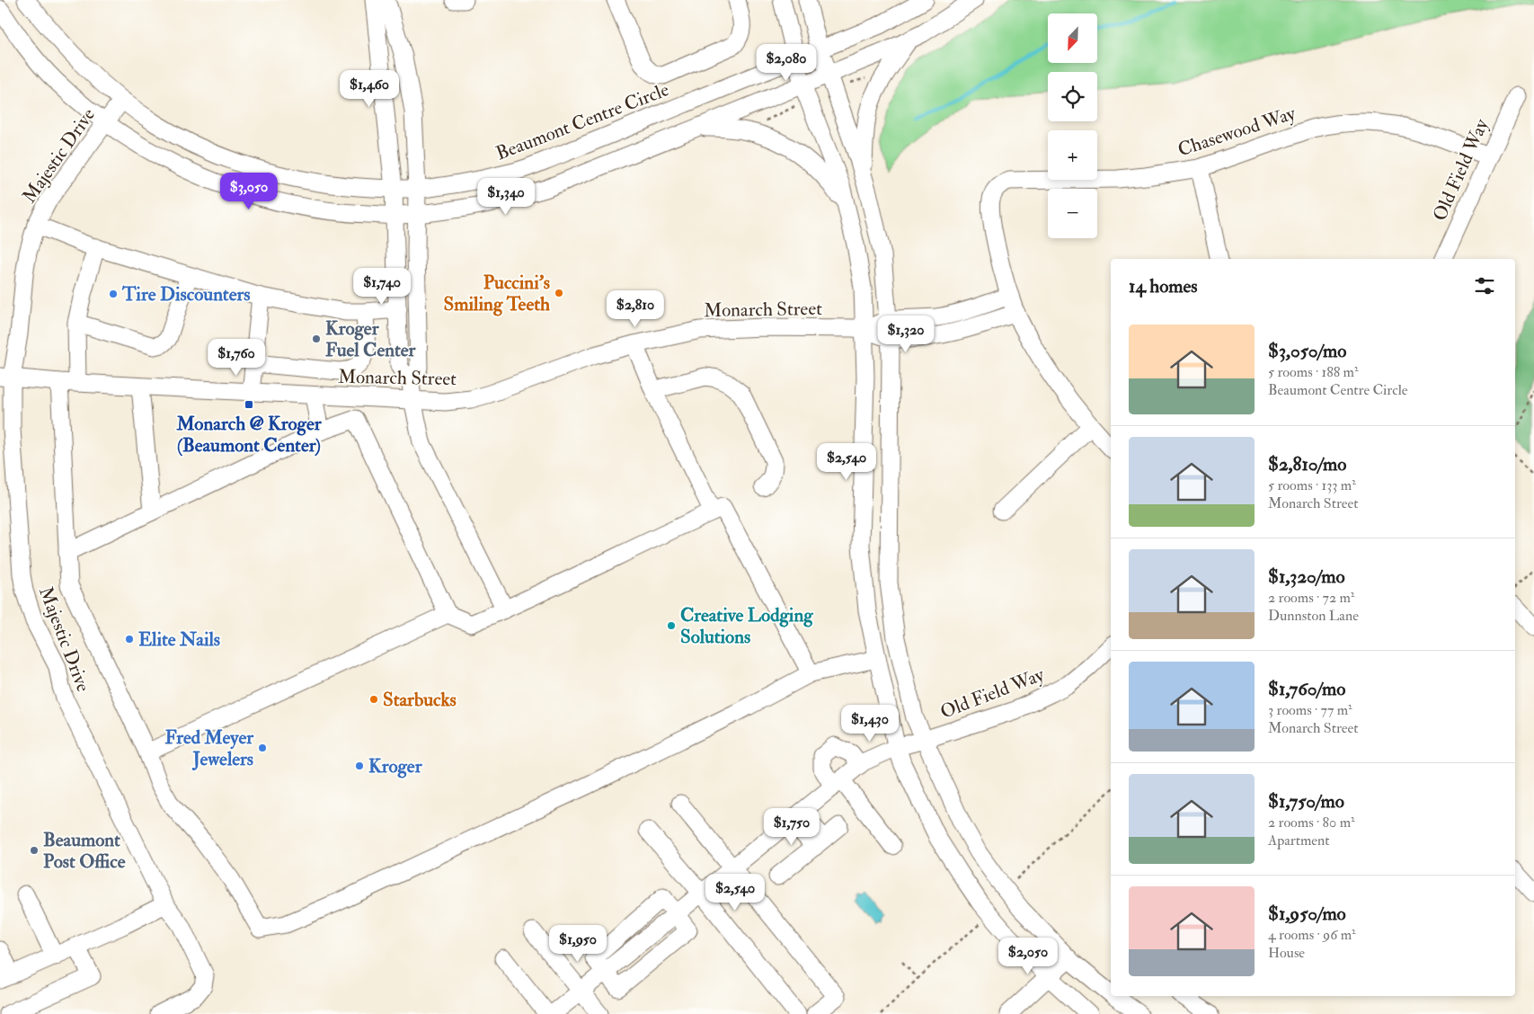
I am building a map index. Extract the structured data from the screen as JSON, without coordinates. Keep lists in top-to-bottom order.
{
  "streets": {
    "street": [
      "Beaumont Centre Circle",
      "Chasewood Way",
      "Majestic Drive",
      "Old Field Way",
      "Monarch Street"
    ]
  },
  "crossings": [
    ["Beaumont Centre Circle", "Majestic Drive"],
    ["Chasewood Way", "Old Field Way"],
    ["Majestic Drive", "Monarch Street"]
  ],
  "places": {
    "other": [
      "Puccini's Smiling Teeth",
      "Tire Discounters",
      "Kroger Fuel Center",
      "Creative Lodging Solutions",
      "Elite Nails",
      "Starbucks",
      "Fred Meyer Jewelers",
      "Kroger",
      "Beaumont Post Office"
    ],
    "transit": ["Monarch @ Kroger (Beaumont Center)"]
  },
  "north": "bottom left",
  "page": {
    "map_buttons": ["+", "−"],
    "price": [
      "$2,080",
      "$1,460",
      "$3,050",
      "$1,340",
      "$1,740",
      "$2,810",
      "$1,320",
      "$1,760",
      "$2,540",
      "$1,430",
      "$1,750",
      "$2,540",
      "$1,950",
      "$2,050"
    ],
    "heading": "14 homes",
    "list": [
      {
        "name": "$3,050/mo",
        "note": "5 rooms · 188 m² · Beaumont Centre Circle"
      },
      {
        "name": "$2,810/mo",
        "note": "5 rooms · 133 m² · Monarch Street"
      },
      {
        "name": "$1,320/mo",
        "note": "2 rooms · 72 m² · Dunnston Lane"
      },
      {
        "name": "$1,760/mo",
        "note": "3 rooms · 77 m² · Monarch Street"
      },
      {
        "name": "$1,750/mo",
        "note": "2 rooms · 80 m² · Apartment"
      },
      {
        "name": "$1,950/mo",
        "note": "4 rooms · 96 m² · House"
      }
    ]
  }
}
